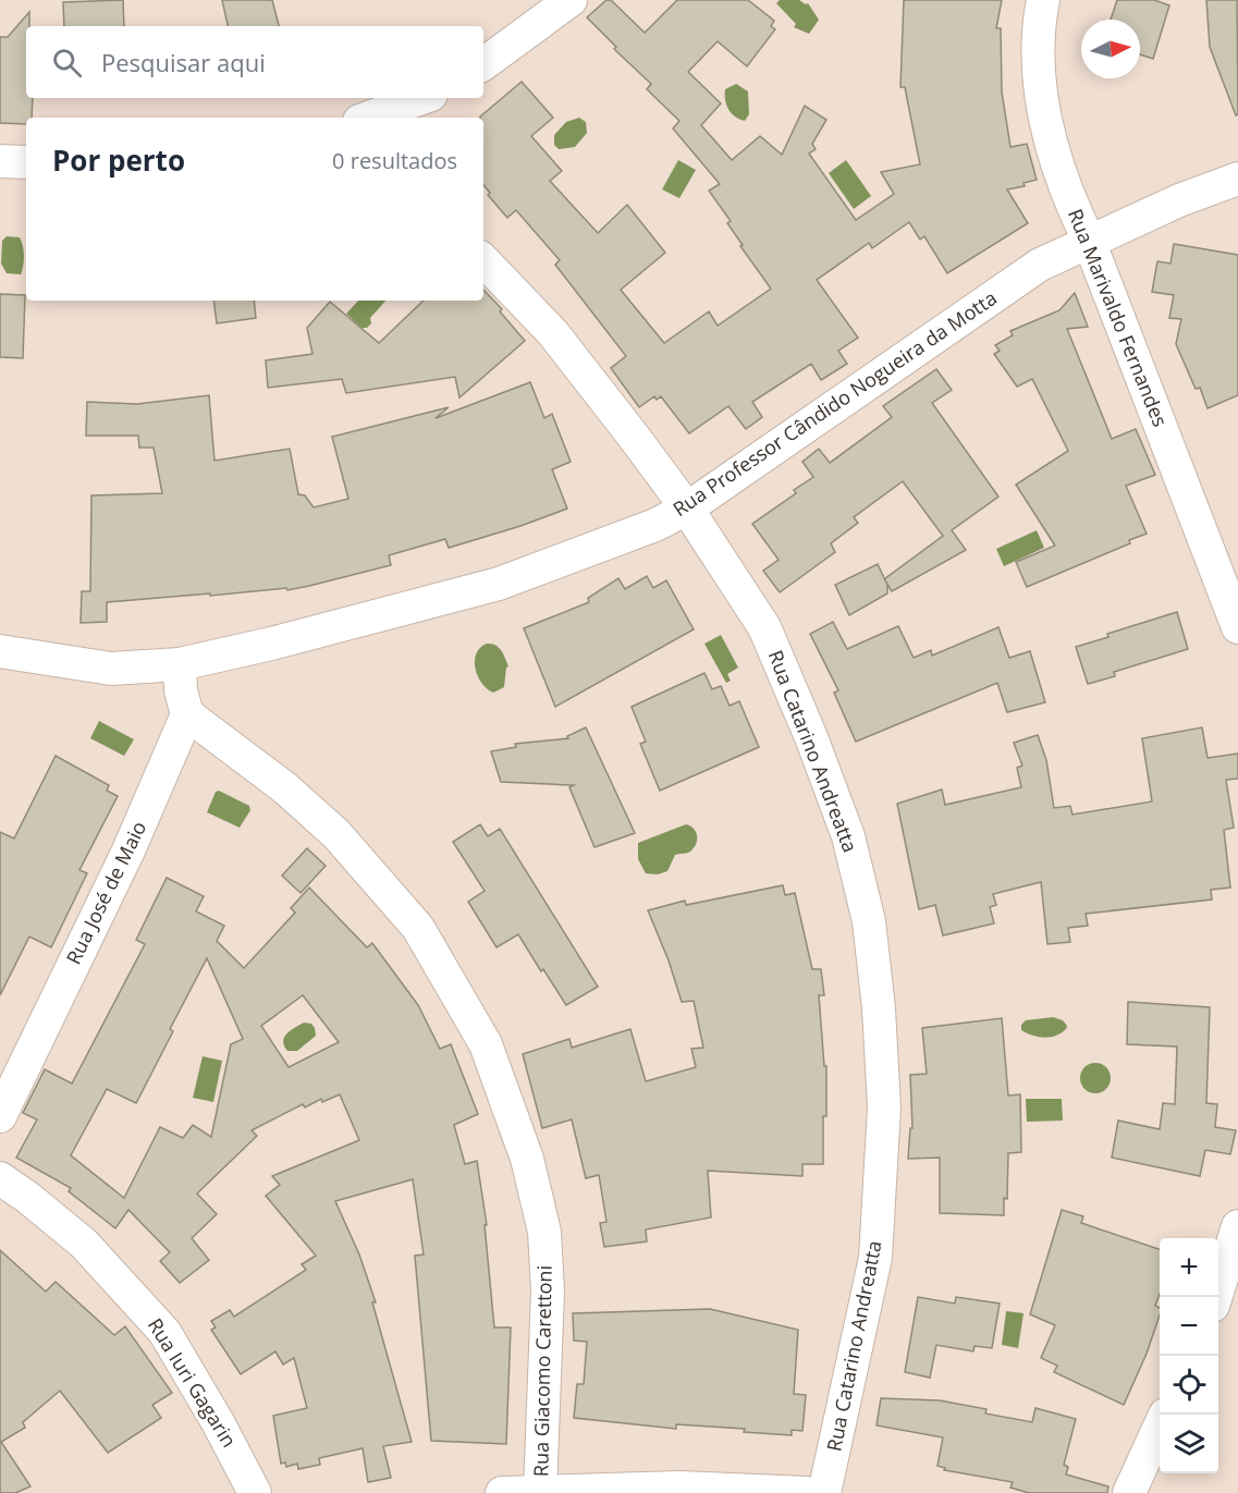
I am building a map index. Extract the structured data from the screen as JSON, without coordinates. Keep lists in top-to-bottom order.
{
  "streets": {
    "street": [
      "Rua Marivaldo Fernandes",
      "Rua Professor Cândido Nogueira da Motta",
      "Rua Catarino Andreatta",
      "Rua José de Maio",
      "Rua Giacomo Carettoni",
      "Rua Iuri Gagarin"
    ]
  },
  "crossings": [
    ["Rua Marivaldo Fernandes", "Rua Professor Cândido Nogueira da Motta"],
    ["Rua Professor Cândido Nogueira da Motta", "Rua Catarino Andreatta"],
    ["Rua José de Maio", "Rua Giacomo Carettoni"]
  ],
  "north": "right",
  "page": {
    "search": "Pesquisar aqui",
    "heading": ["Por perto", "0 resultados"],
    "map_buttons": ["+", "−"]
  }
}
